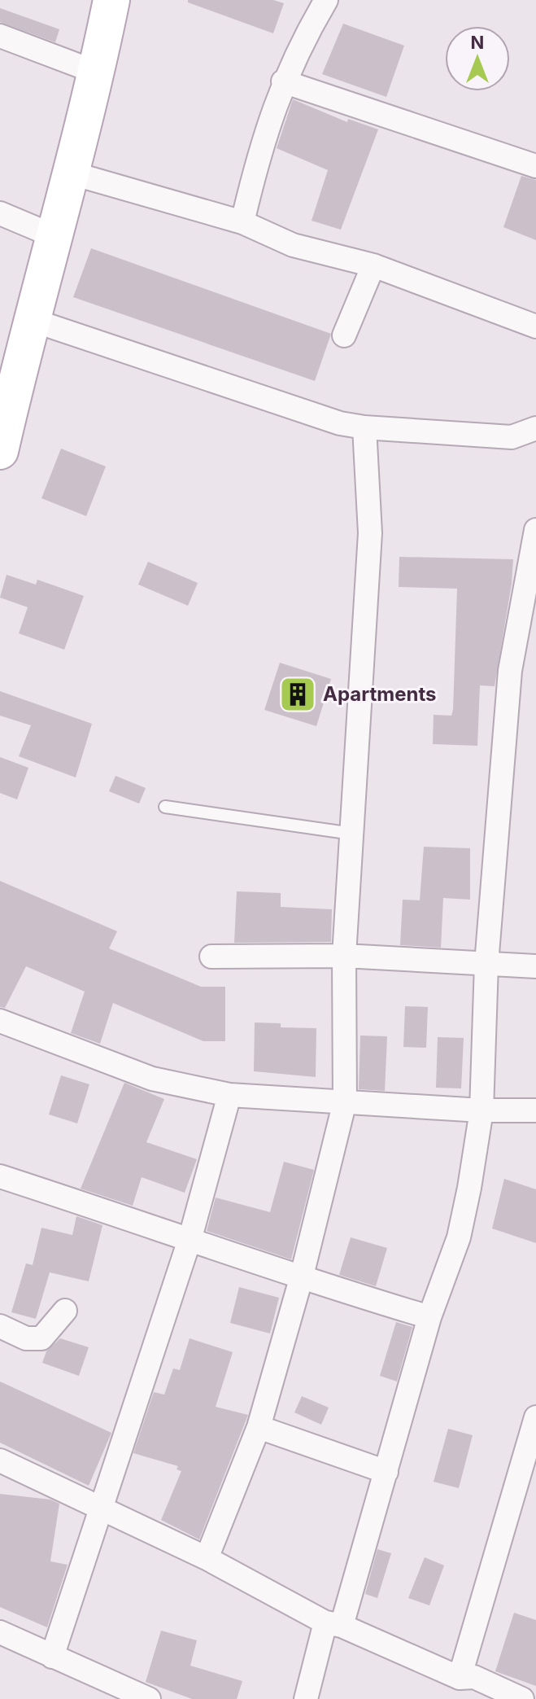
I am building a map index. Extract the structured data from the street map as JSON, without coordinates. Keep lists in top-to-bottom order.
{
  "places": {
    "building": ["Apartments"]
  },
  "north": "top"
}
